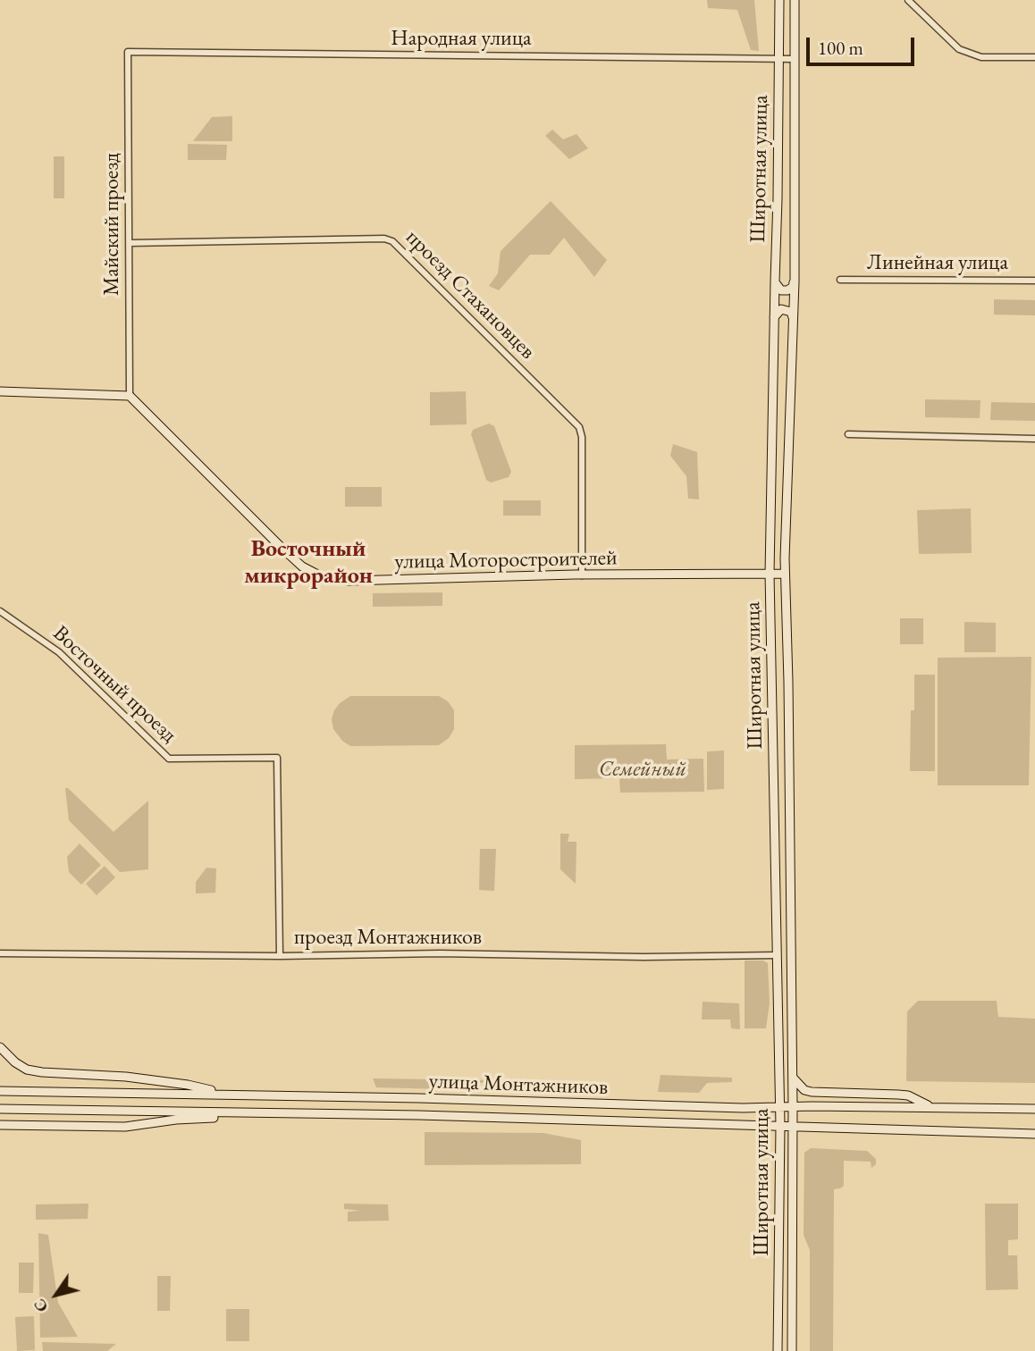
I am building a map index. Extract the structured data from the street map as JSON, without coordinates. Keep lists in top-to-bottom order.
{
  "streets": {
    "main road": ["Широтная улица", "улица Моторостроителей", "улица Монтажников"],
    "street": [
      "Народная улица",
      "Майский проезд",
      "Линейная улица",
      "проезд Стахановцев",
      "Восточный проезд",
      "проезд Монтажников"
    ]
  },
  "crossings": [
    ["Народная улица", "Широтная улица"],
    ["Народная улица", "Майский проезд"],
    ["Широтная улица", "улица Моторостроителей"],
    ["Широтная улица", "проезд Монтажников"],
    ["Широтная улица", "улица Монтажников"],
    ["Майский проезд", "проезд Стахановцев"],
    ["Майский проезд", "улица Моторостроителей"],
    ["проезд Стахановцев", "улица Моторостроителей"],
    ["Восточный проезд", "проезд Монтажников"]
  ],
  "districts": ["Восточный микрорайон"],
  "parks": ["Семейный"],
  "scale_bar": "100 m",
  "north": "bottom left"
}
